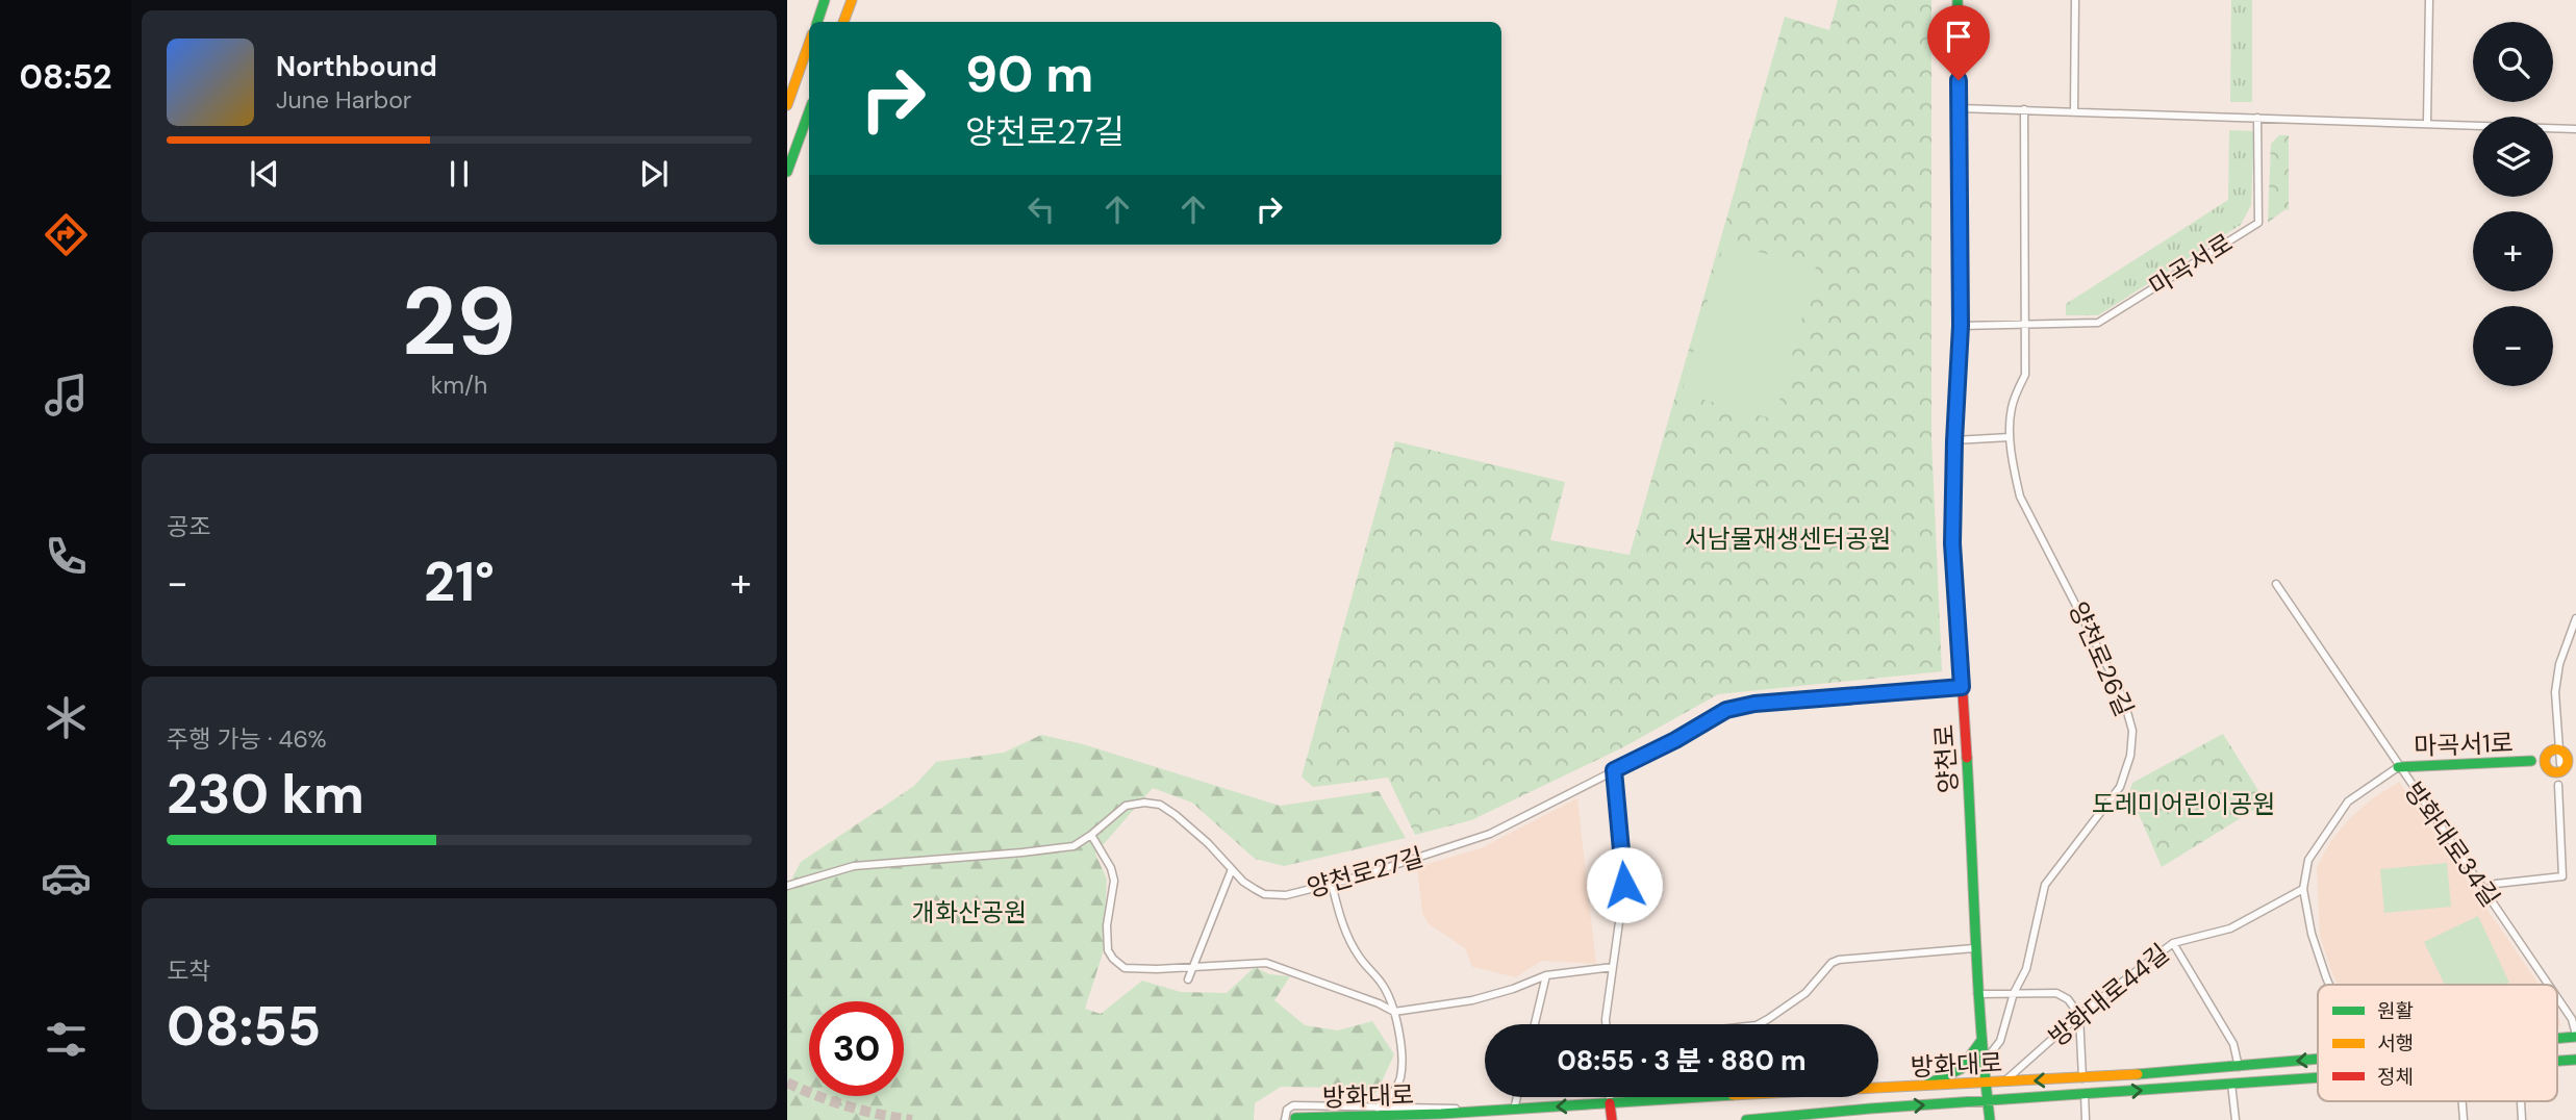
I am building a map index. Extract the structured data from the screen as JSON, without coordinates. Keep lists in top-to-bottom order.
{
  "streets": {
    "main road": ["마곡서1로", "양천로", "방화대로"],
    "street": [
      "마곡서로",
      "양천로26길",
      "방화대로34길",
      "양천로27길",
      "방화대로44길"
    ]
  },
  "crossings": [
    ["마곡서로", "양천로"],
    ["양천로26길", "양천로"],
    ["마곡서1로", "방화대로34길"],
    ["마곡서1로", "방화대로44길"],
    ["양천로", "양천로27길"],
    ["양천로", "방화대로"],
    ["방화대로34길", "방화대로"],
    ["방화대로44길", "방화대로"]
  ],
  "parks": ["서남물재생센터공원", "도레미어린이공원", "개화산공원"],
  "legend": ["원활", "서행", "정체"],
  "page": {
    "tabs": "08:52",
    "map_buttons": ["+", "−"],
    "turn": ["90 m", "양천로27길"],
    "song": ["Northbound", "June Harbor"],
    "tile": [
      ["29", "km/h"],
      "공조",
      ["주행 가능 · 46%", "230 km"],
      ["도착", "08:55"]
    ],
    "heat": ["−", "21°", "+"],
    "limit": "30",
    "trip": "08:55 · 3 분 · 880 m"
  }
}
